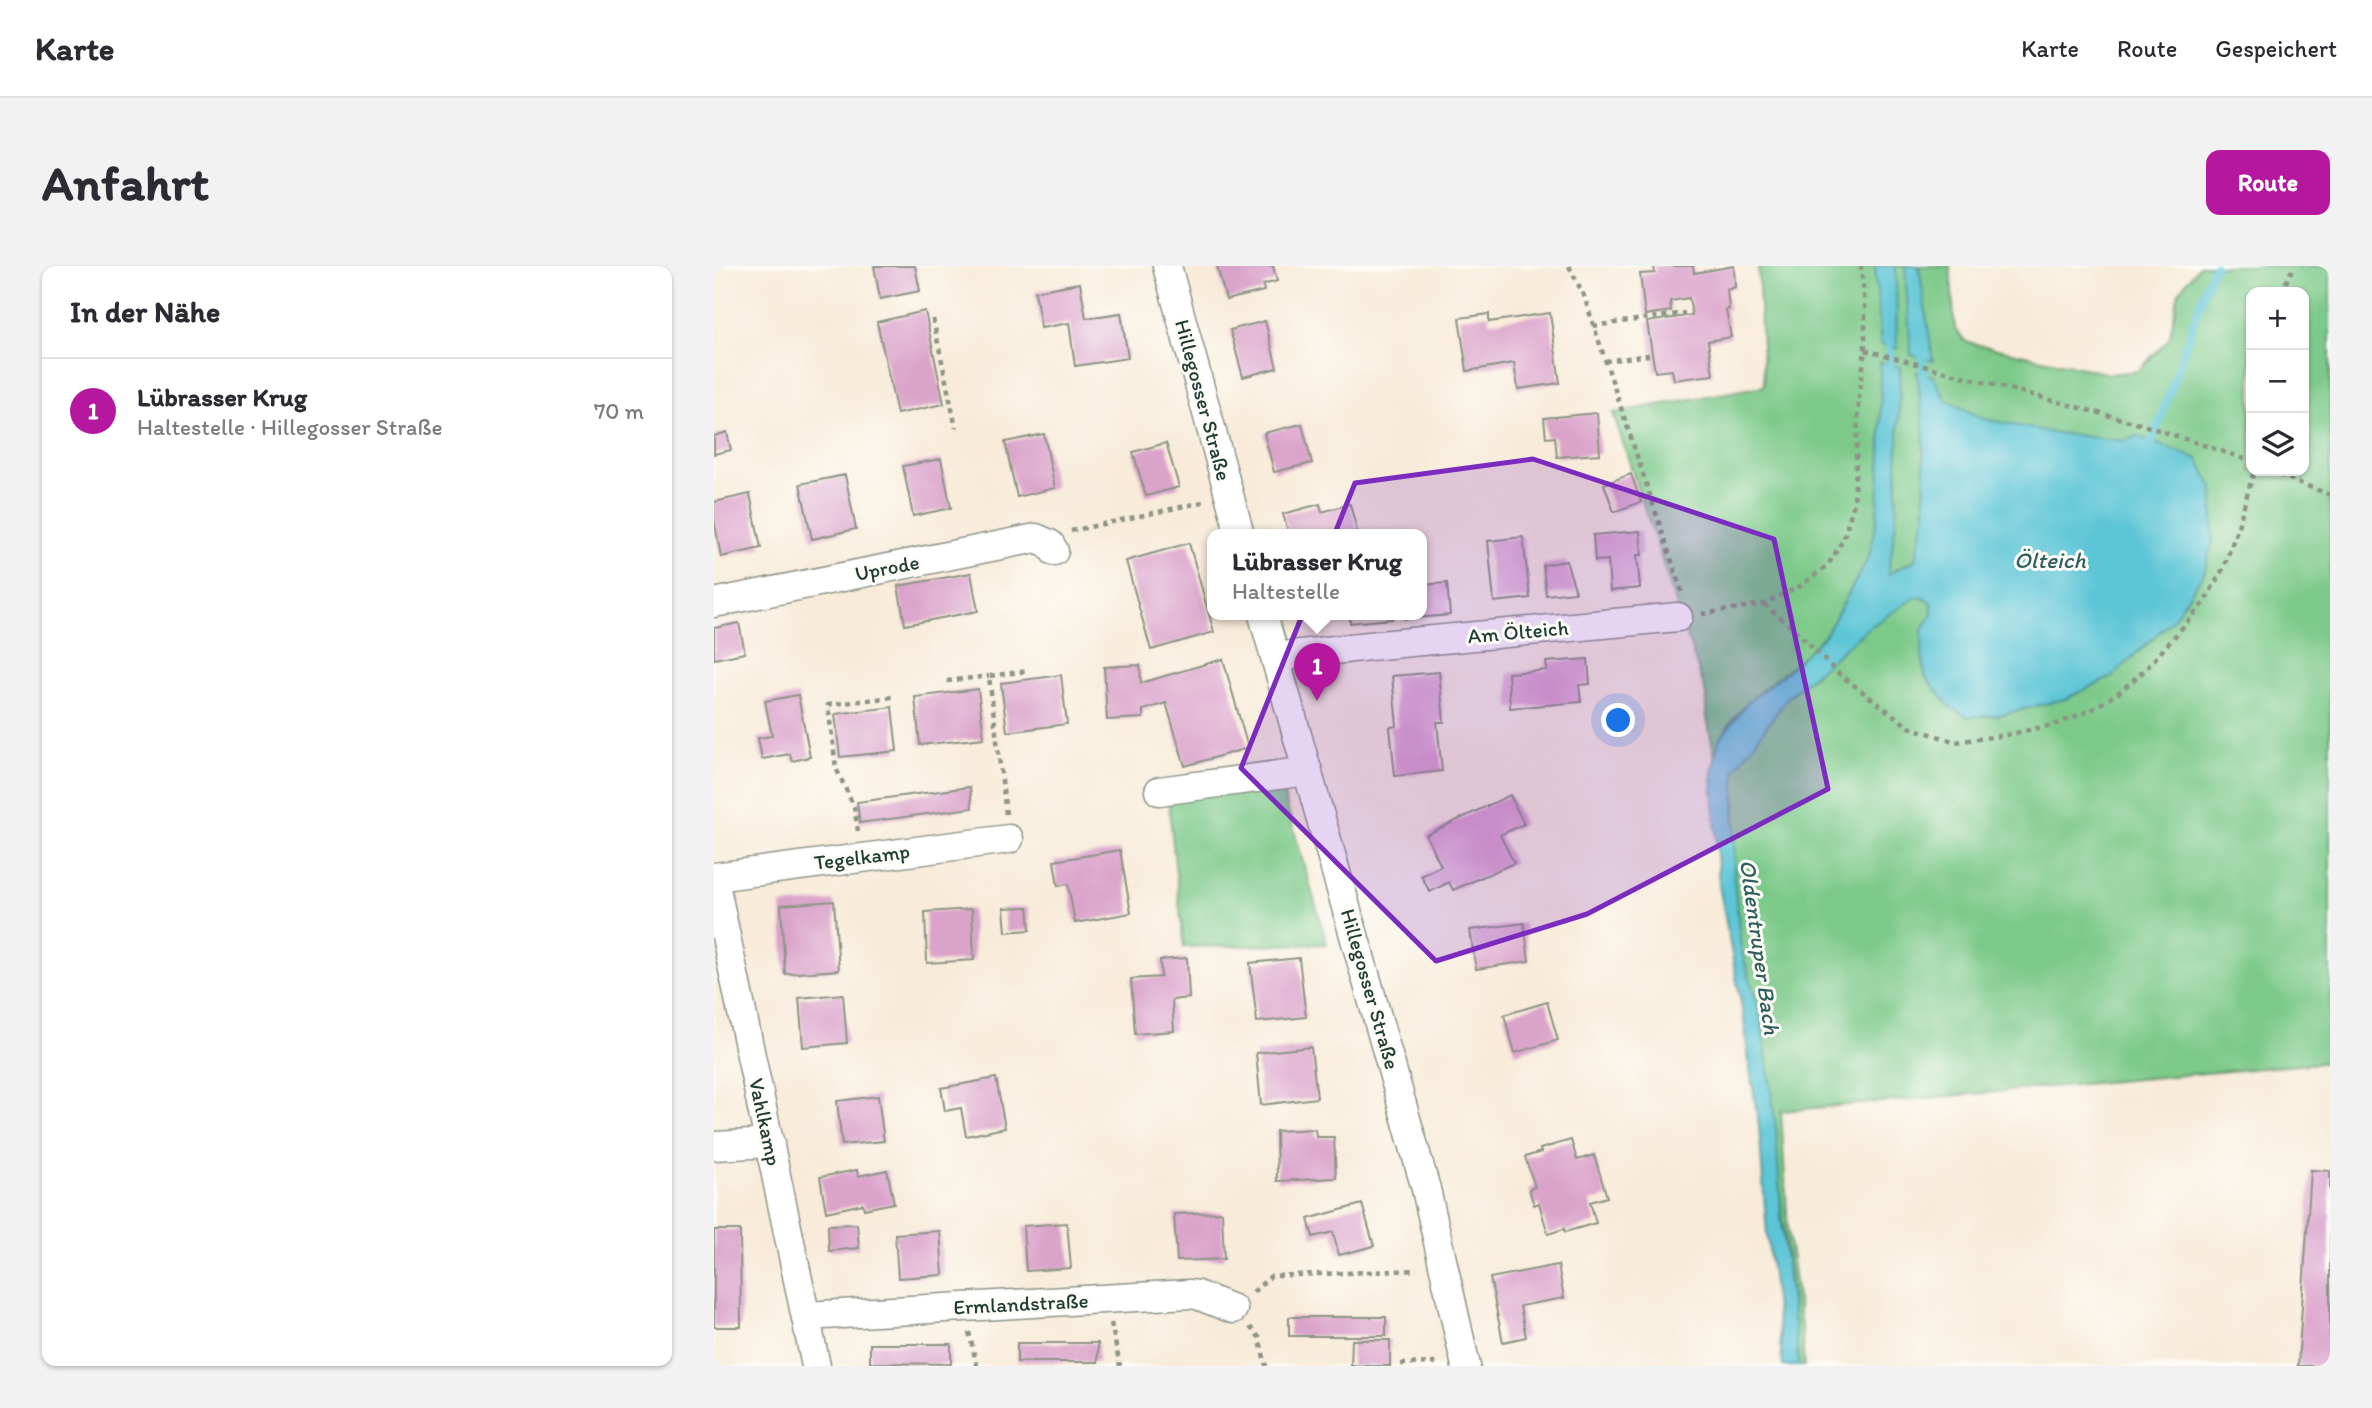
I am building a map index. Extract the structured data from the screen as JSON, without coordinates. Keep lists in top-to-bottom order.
{
  "streets": {
    "street": [
      "Hillegosser Straße",
      "Uprode",
      "Am Ölteich",
      "Tegelkamp",
      "Vahlkamp",
      "Ermlandstraße"
    ]
  },
  "crossings": [
    ["Hillegosser Straße", "Am Ölteich"],
    ["Tegelkamp", "Vahlkamp"],
    ["Vahlkamp", "Ermlandstraße"]
  ],
  "water": ["Ölteich", "Oldentruper Bach"],
  "page": {
    "header": "Karte",
    "nav": ["Karte", "Route", "Gespeichert"],
    "buttons": "Route",
    "title": "Anfahrt",
    "heading": "In der Nähe",
    "map_buttons": ["+", "−"],
    "list": [
      {
        "mark": "1",
        "name": "Lübrasser Krug",
        "note": "Haltestelle · Hillegosser Straße",
        "value": "70 m"
      }
    ],
    "popup": ["Lübrasser Krug", "Haltestelle"],
    "pins": "1"
  }
}
